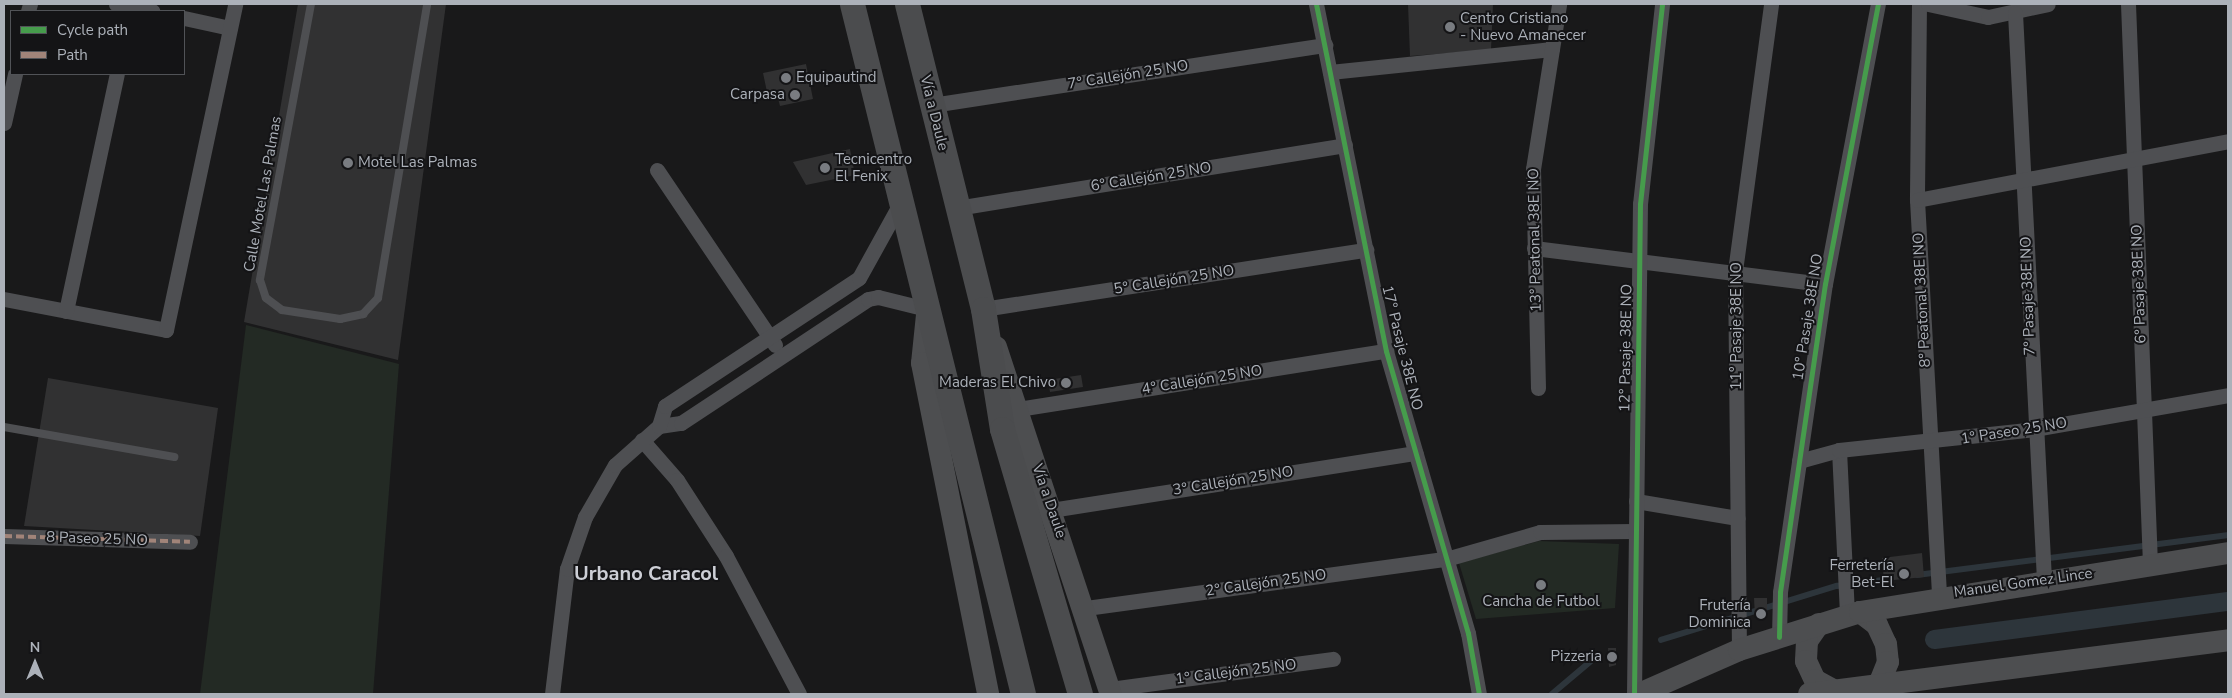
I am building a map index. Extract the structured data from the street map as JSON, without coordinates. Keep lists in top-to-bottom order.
{
  "streets": {
    "main road": ["Vía a Daule", "Manuel Gomez Lince"],
    "street": [
      "7° Callejón 25 NO",
      "6° Callejón 25 NO",
      "13° Peatonal 38E NO",
      "5° Callejón 25 NO",
      "6° Pasaje 38E NO",
      "7° Pasaje 38E NO",
      "8° Peatonal 38E NO",
      "10° Pasaje 38E NO",
      "11° Pasaje 38E NO",
      "17° Pasaje 38E NO",
      "12° Pasaje 38E NO",
      "4° Callejón 25 NO",
      "1° Paseo 25 NO",
      "3° Callejón 25 NO",
      "8 Paseo 25 NO",
      "2° Callejón 25 NO",
      "1° Callejón 25 NO"
    ],
    "lane": ["Calle Motel Las Palmas"]
  },
  "crossings": [
    ["7° Callejón 25 NO", "Vía a Daule"],
    ["7° Callejón 25 NO", "17° Pasaje 38E NO"],
    ["Vía a Daule", "6° Callejón 25 NO"],
    ["Vía a Daule", "5° Callejón 25 NO"],
    ["Vía a Daule", "4° Callejón 25 NO"],
    ["Vía a Daule", "3° Callejón 25 NO"],
    ["Vía a Daule", "2° Callejón 25 NO"],
    ["Vía a Daule", "1° Callejón 25 NO"],
    ["6° Callejón 25 NO", "17° Pasaje 38E NO"],
    ["5° Callejón 25 NO", "17° Pasaje 38E NO"],
    ["6° Pasaje 38E NO", "1° Paseo 25 NO"],
    ["6° Pasaje 38E NO", "Manuel Gomez Lince"],
    ["7° Pasaje 38E NO", "1° Paseo 25 NO"],
    ["7° Pasaje 38E NO", "Manuel Gomez Lince"],
    ["8° Peatonal 38E NO", "1° Paseo 25 NO"],
    ["8° Peatonal 38E NO", "Manuel Gomez Lince"],
    ["10° Pasaje 38E NO", "1° Paseo 25 NO"],
    ["10° Pasaje 38E NO", "Manuel Gomez Lince"],
    ["11° Pasaje 38E NO", "Manuel Gomez Lince"],
    ["17° Pasaje 38E NO", "4° Callejón 25 NO"],
    ["17° Pasaje 38E NO", "3° Callejón 25 NO"],
    ["17° Pasaje 38E NO", "2° Callejón 25 NO"],
    ["12° Pasaje 38E NO", "2° Callejón 25 NO"]
  ],
  "districts": ["Urbano Caracol"],
  "places": [
    "Centro Cristiano - Nuevo Amanecer",
    "Equipautind",
    "Carpasa",
    "Motel Las Palmas",
    "Tecnicentro El Fenix",
    "Maderas El Chivo",
    "Ferretería Bet-El",
    "Cancha de Futbol",
    "Frutería Dominica",
    "Pizzeria"
  ],
  "legend": ["Cycle path", "Path"],
  "north": "top"
}
